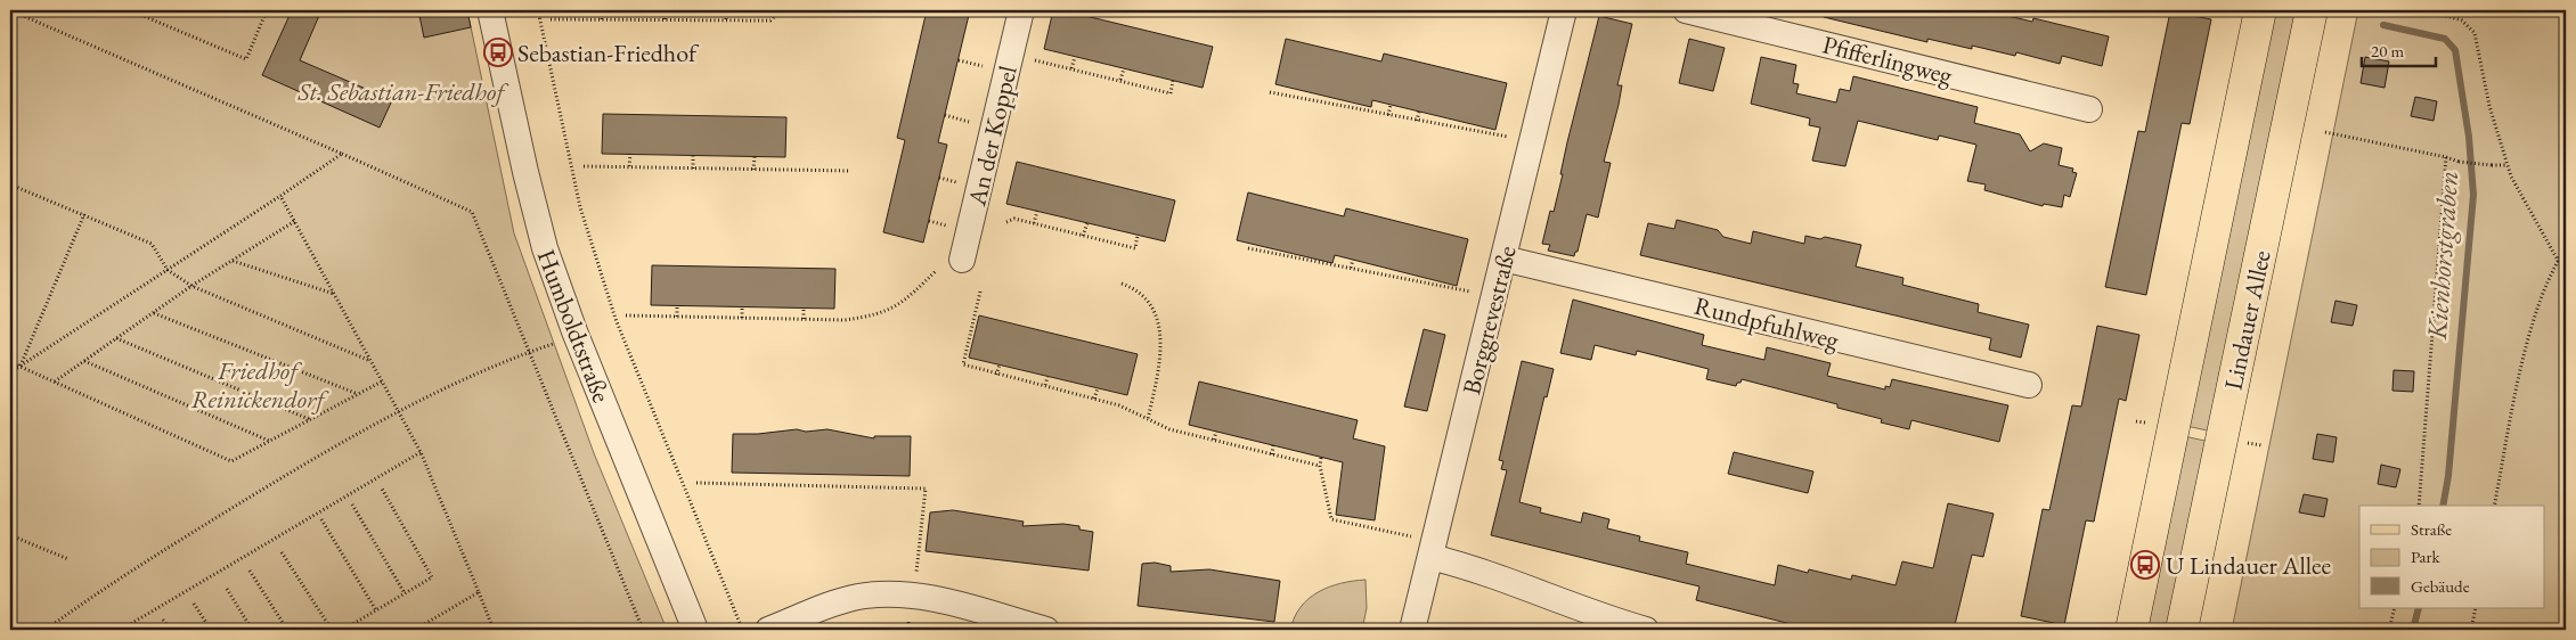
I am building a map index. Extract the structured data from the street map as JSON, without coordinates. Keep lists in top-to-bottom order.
{
  "streets": {
    "main road": ["Lindauer Allee"],
    "street": [
      "Pfifferlingweg",
      "An der Koppel",
      "Borggrevestraße",
      "Rundpfuhlweg",
      "Humboldtstraße"
    ]
  },
  "crossings": [
    ["Borggrevestraße", "Rundpfuhlweg"]
  ],
  "water": ["Kienhorstgraben"],
  "parks": ["St. Sebastian-Friedhof", "Friedhof Reinickendorf"],
  "places": {
    "bus stop": ["Sebastian-Friedhof", "U Lindauer Allee"]
  },
  "legend": ["Straße", "Park", "Gebäude"],
  "scale_bar": "20 m"
}
